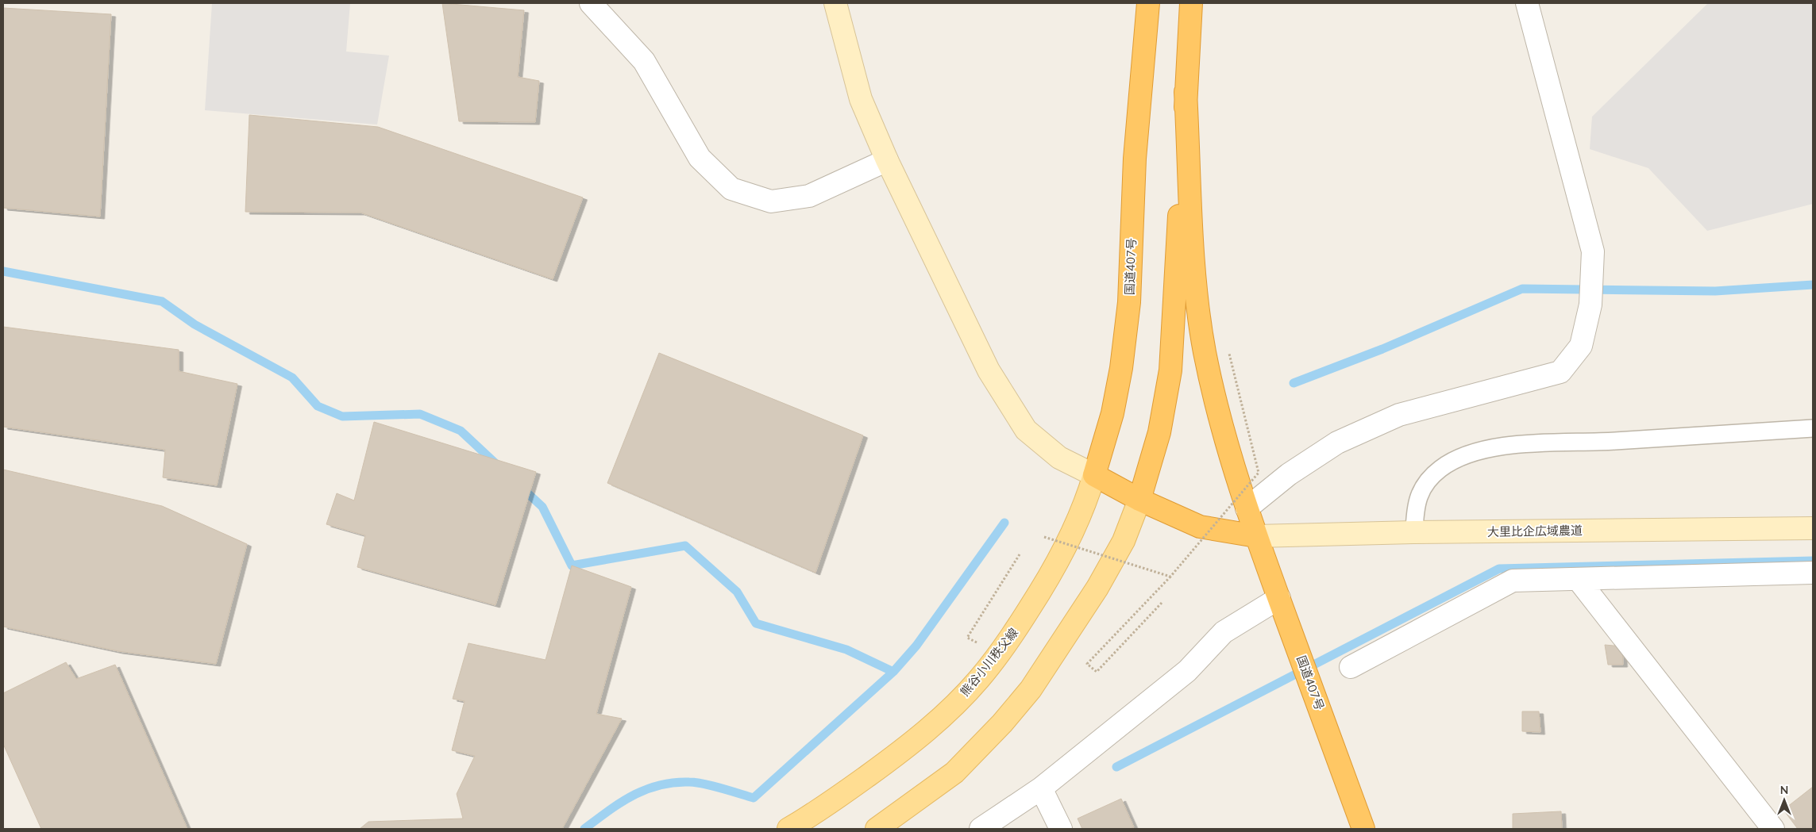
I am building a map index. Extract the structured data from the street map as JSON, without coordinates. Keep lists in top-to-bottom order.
{
  "streets": {
    "highway": ["国道407号"],
    "main road": ["熊谷小川秩父線"],
    "street": ["大里比企広域農道"]
  },
  "crossings": [
    ["国道407号", "大里比企広域農道"],
    ["国道407号", "熊谷小川秩父線"]
  ],
  "north": "top"
}
